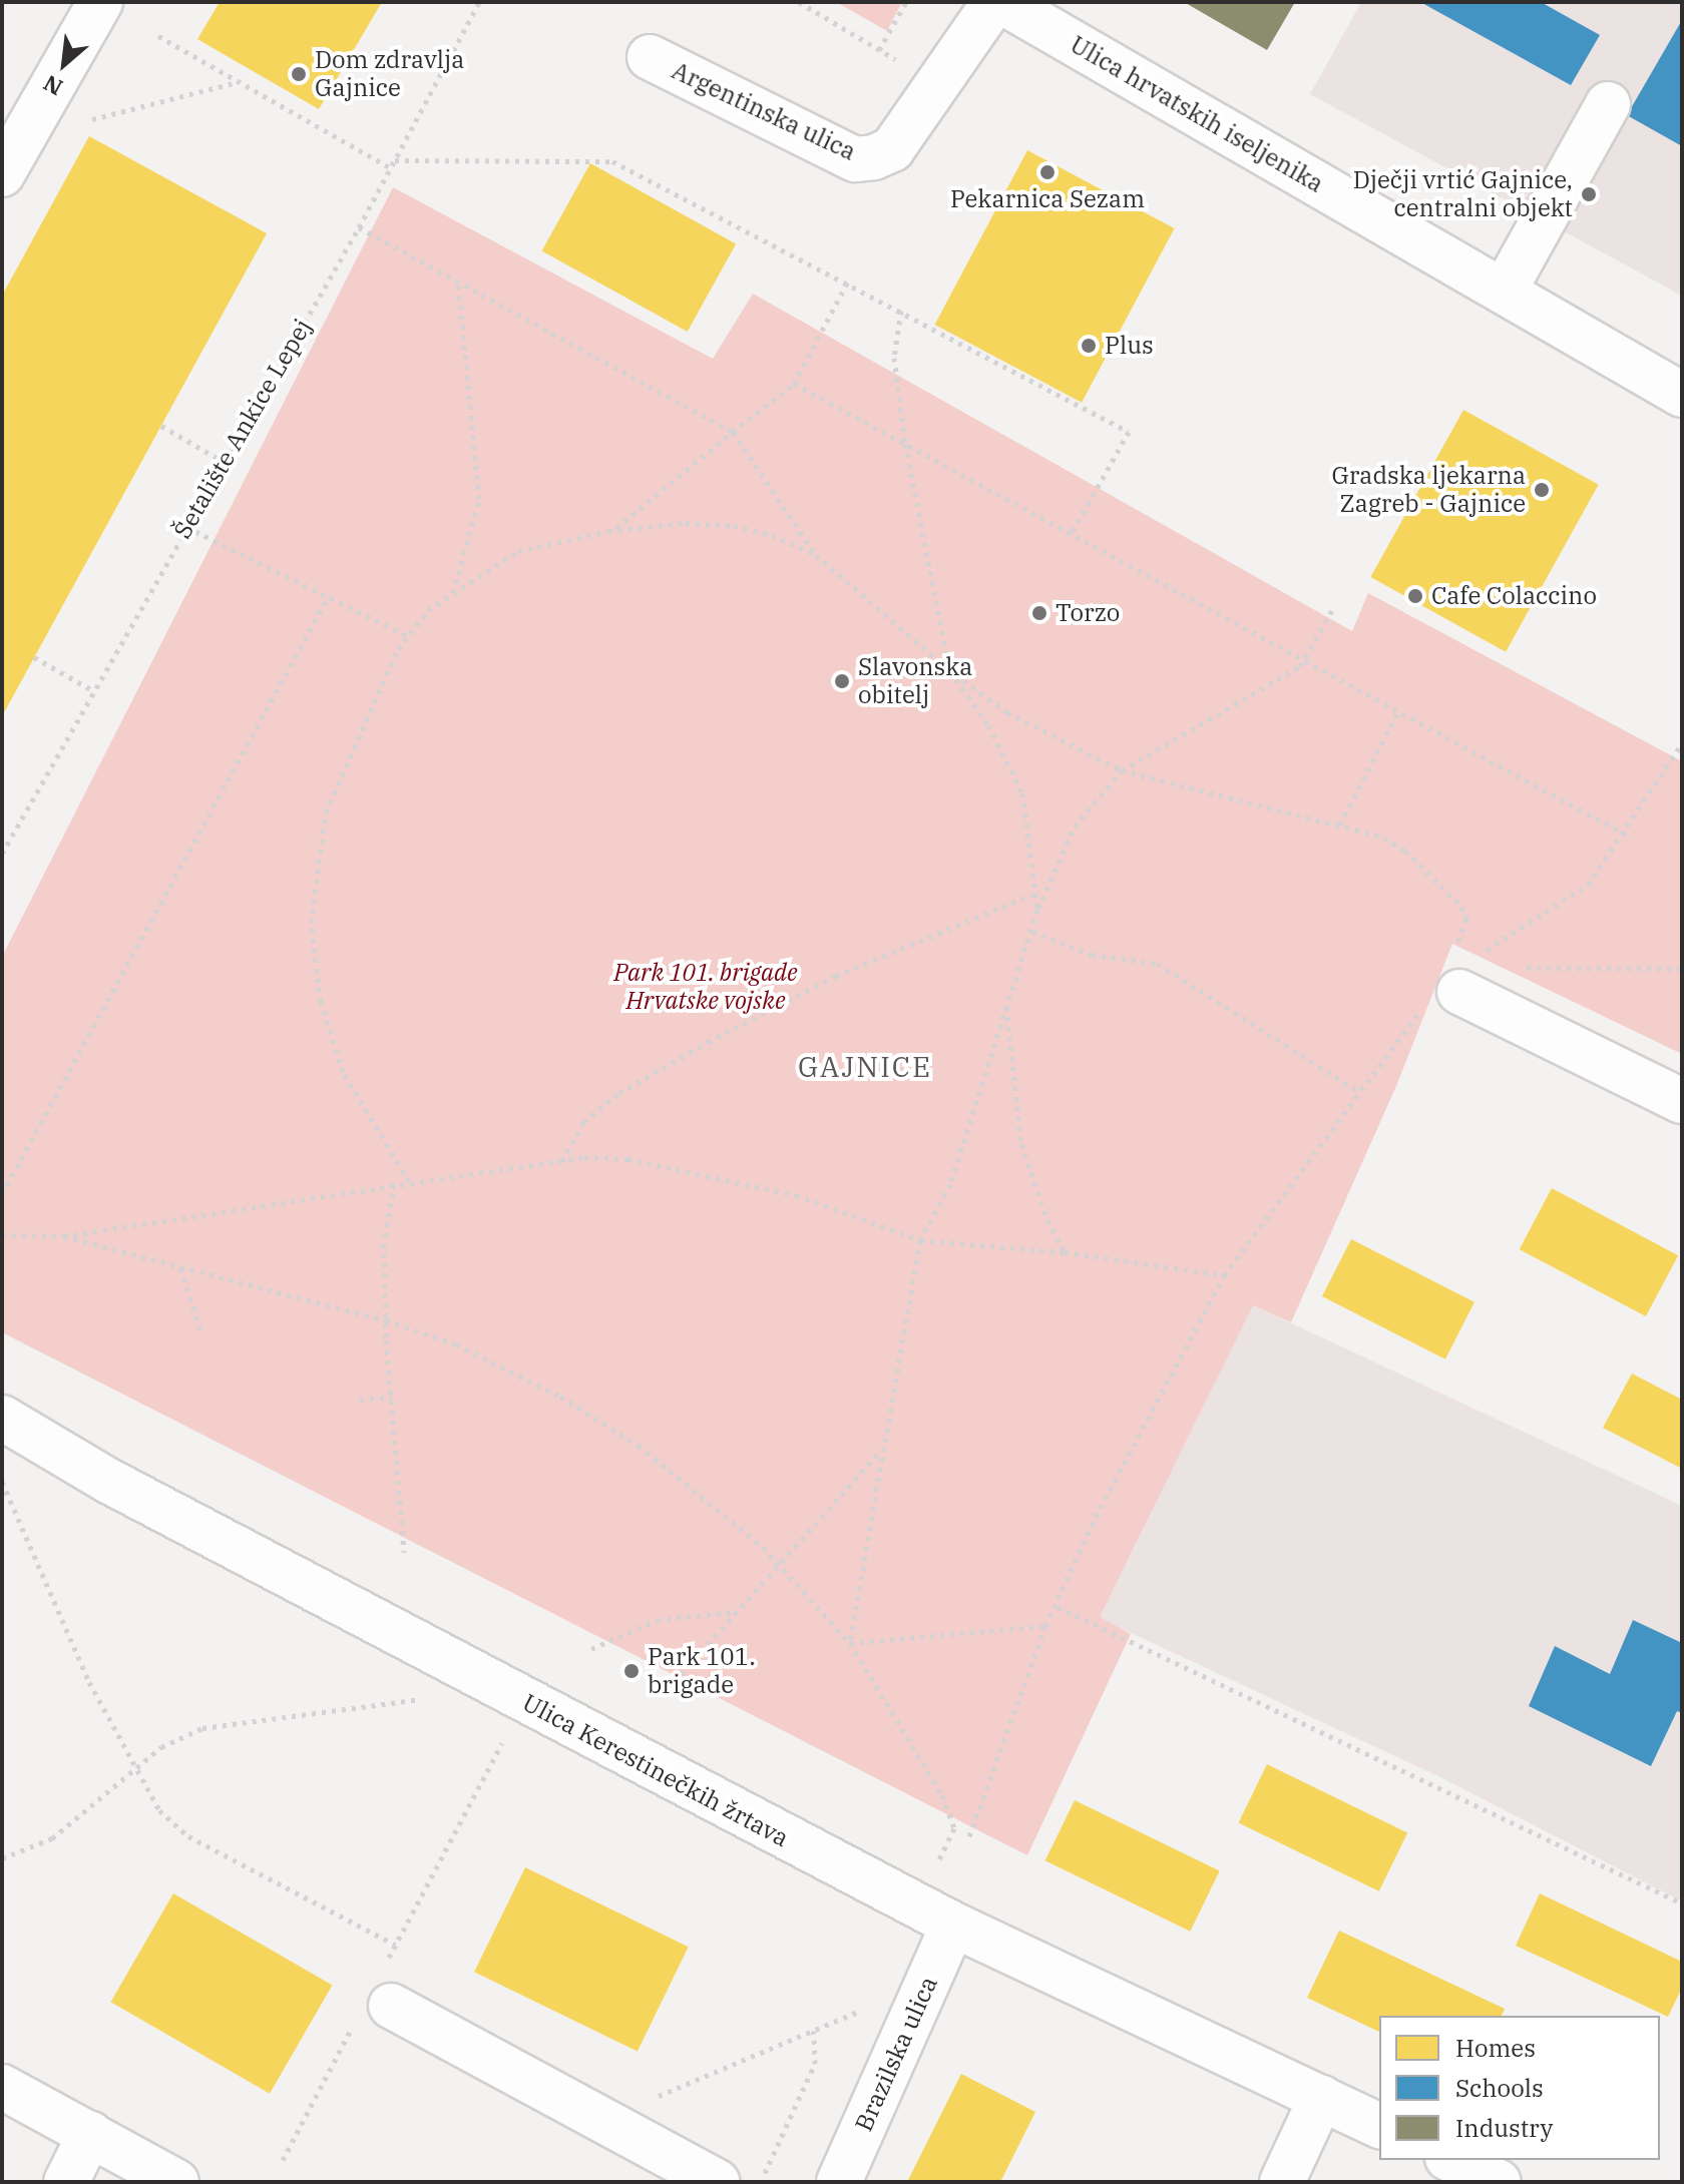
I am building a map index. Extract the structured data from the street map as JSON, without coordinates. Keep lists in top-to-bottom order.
{
  "streets": {
    "street": [
      "Argentinska ulica",
      "Ulica hrvatskih iseljenika",
      "Ulica Kerestinečkih žrtava",
      "Brazilska ulica"
    ],
    "path": ["Šetalište Ankice Lepej"]
  },
  "crossings": [
    ["Ulica Kerestinečkih žrtava", "Brazilska ulica"]
  ],
  "districts": ["GAJNICE"],
  "parks": ["Park 101. brigade Hrvatske vojske"],
  "places": [
    "Dom zdravlja Gajnice",
    "Pekarnica Sezam",
    "Dječji vrtić Gajnice, centralni objekt",
    "Plus",
    "Gradska ljekarna Zagreb - Gajnice",
    "Cafe Colaccino",
    "Torzo",
    "Slavonska obitelj",
    "Park 101. brigade"
  ],
  "legend": ["Homes", "Schools", "Industry"],
  "north": "bottom left"
}
